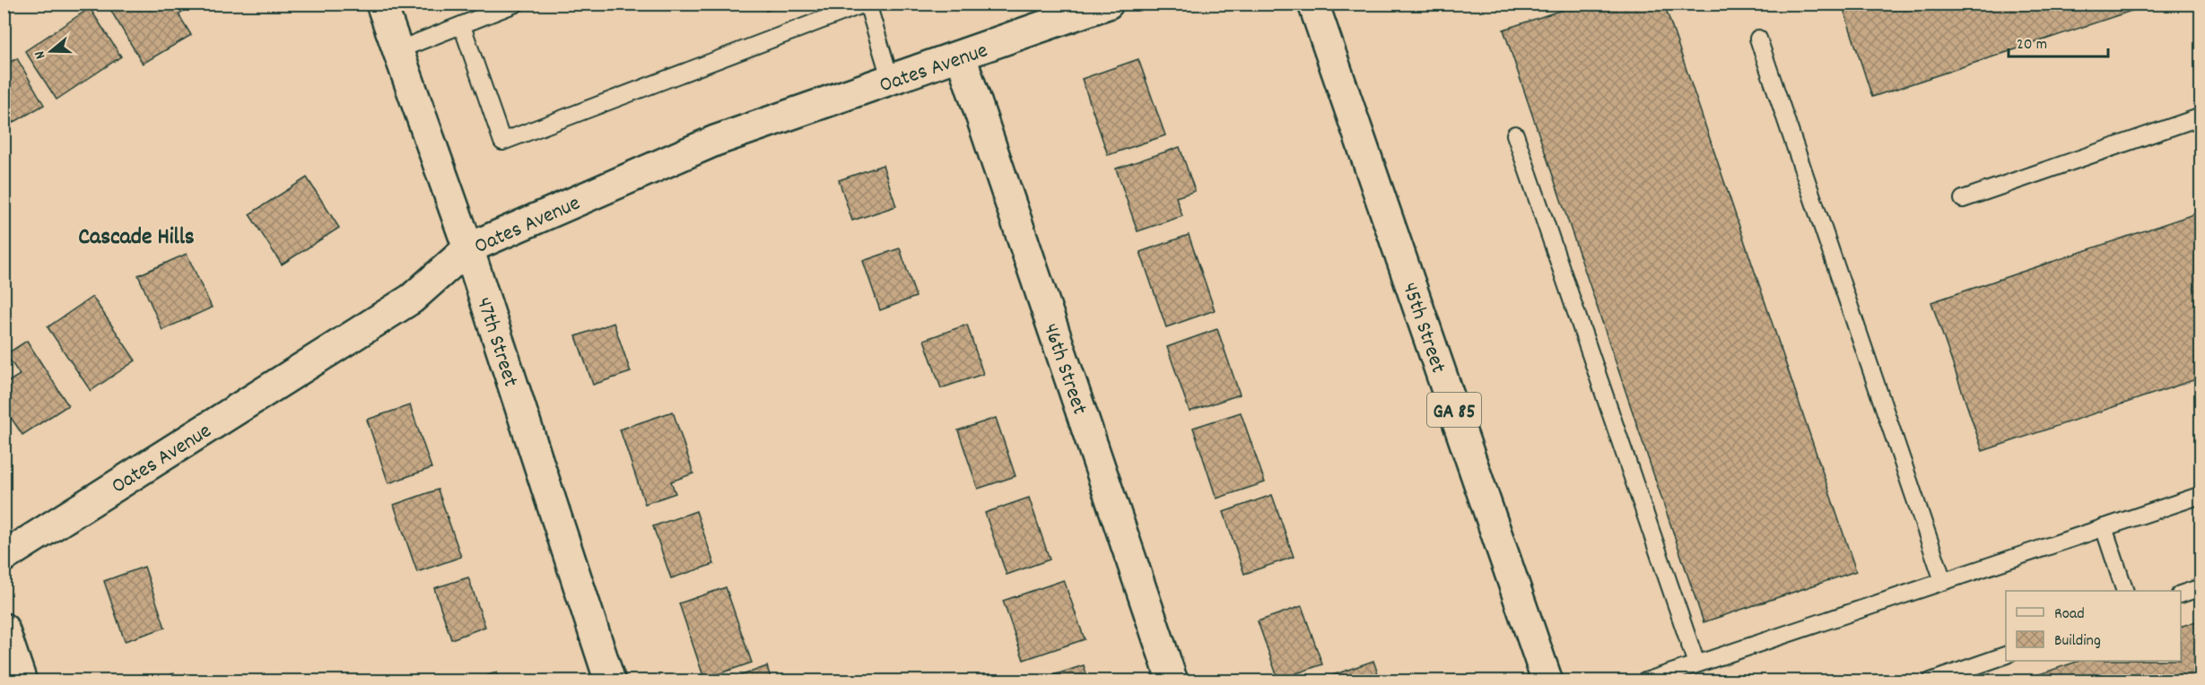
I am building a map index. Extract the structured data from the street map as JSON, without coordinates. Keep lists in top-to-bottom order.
{
  "streets": {
    "street": [
      "Oates Avenue",
      "45th Street",
      "47th Street",
      "46th Street",
      "GA 85"
    ]
  },
  "crossings": [
    ["Oates Avenue", "47th Street"],
    ["Oates Avenue", "46th Street"]
  ],
  "districts": ["Cascade Hills"],
  "legend": ["Road", "Building"],
  "scale_bar": "20 m",
  "north": "left"
}
